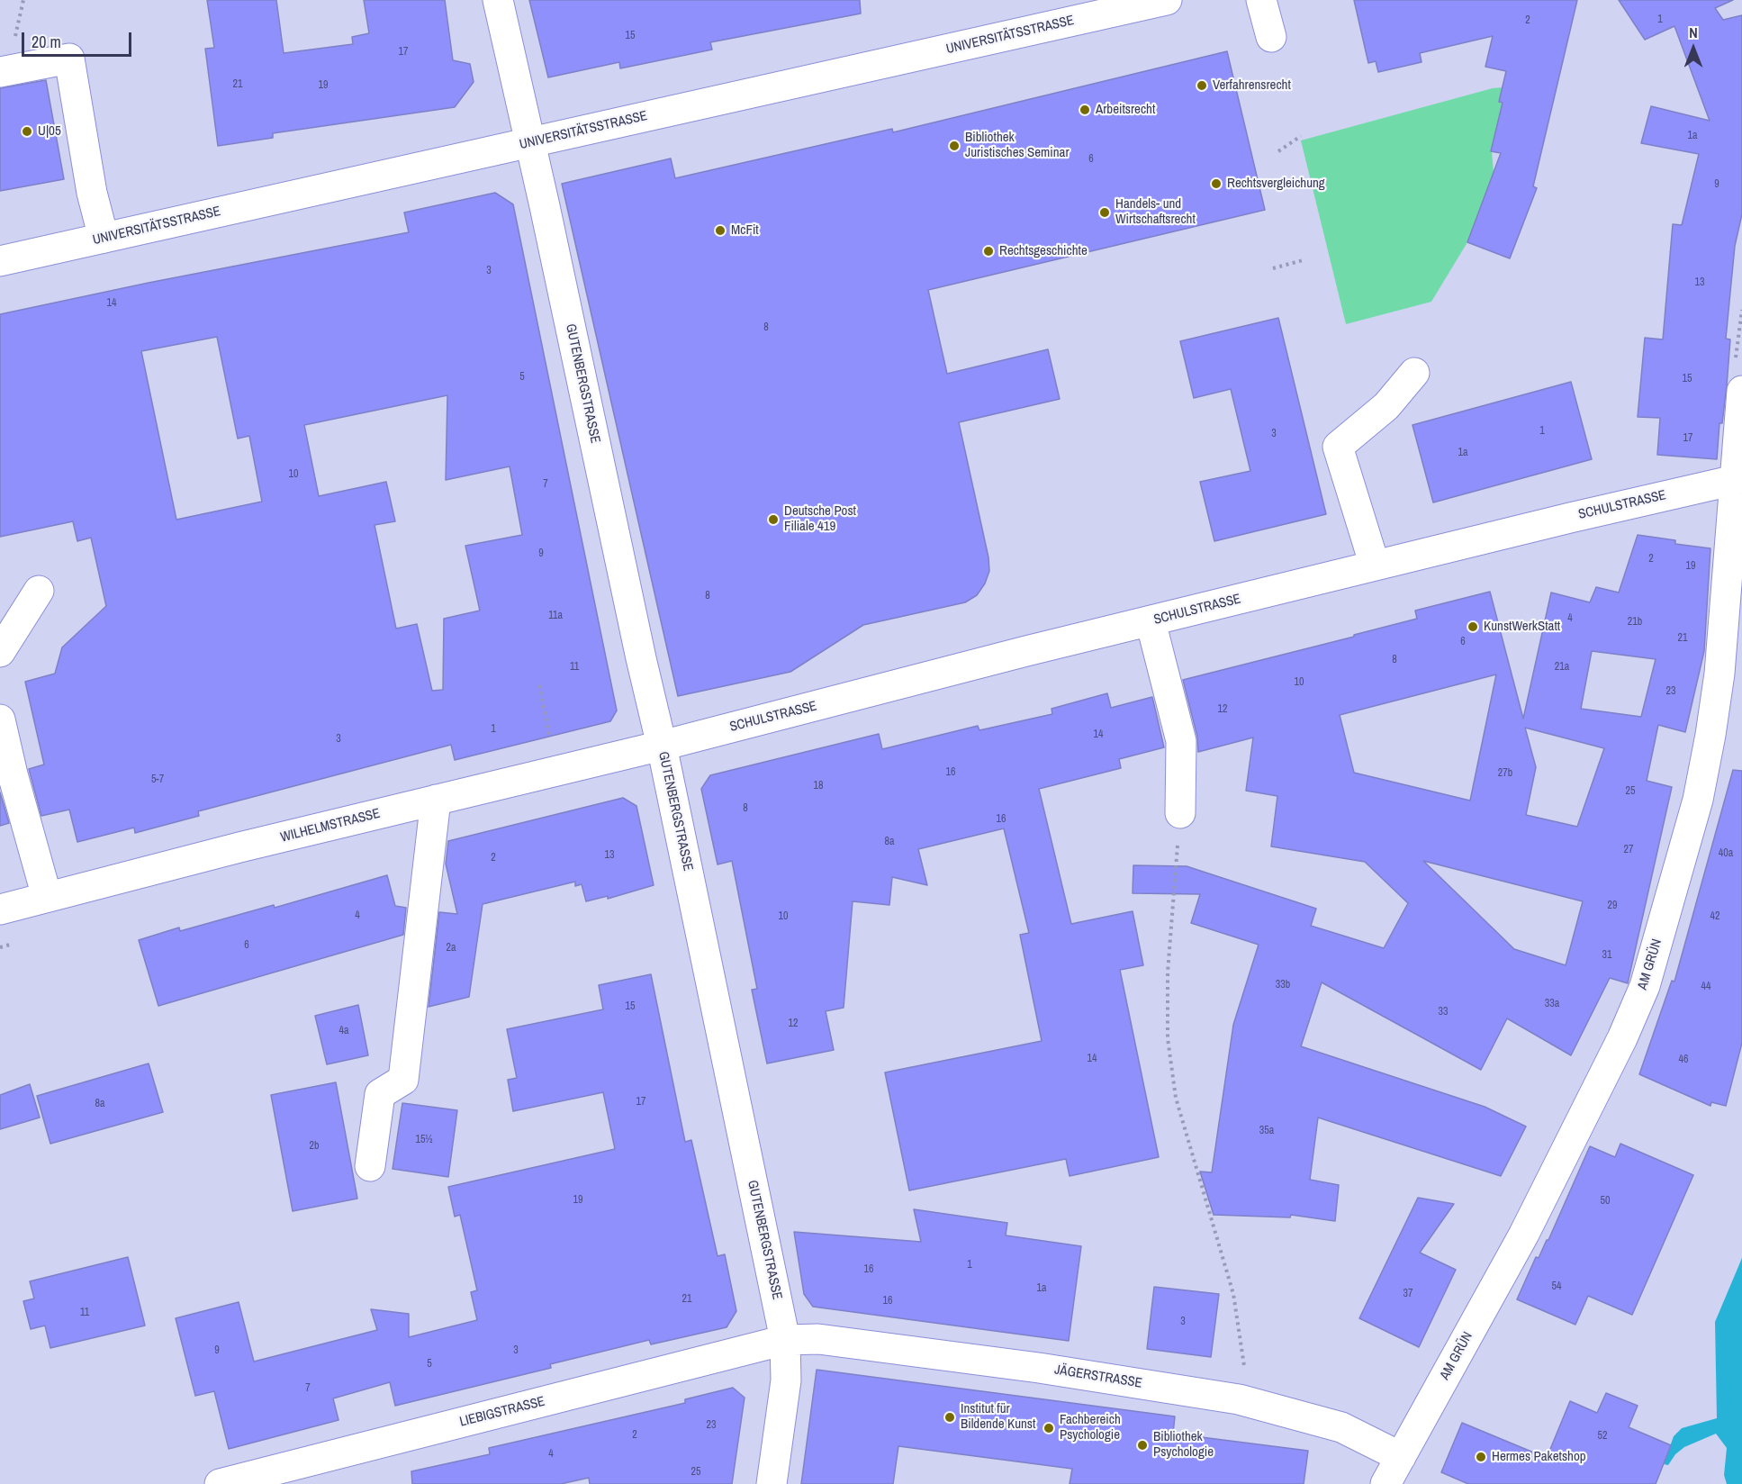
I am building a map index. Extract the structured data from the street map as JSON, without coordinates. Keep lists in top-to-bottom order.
{
  "streets": {
    "street": [
      "UNIVERSITÄTSSTRASSE",
      "GUTENBERGSTRASSE",
      "SCHULSTRASSE",
      "WILHELMSTRASSE",
      "AM GRÜN",
      "JÄGERSTRASSE",
      "LIEBIGSTRASSE"
    ]
  },
  "crossings": [
    ["UNIVERSITÄTSSTRASSE", "GUTENBERGSTRASSE"],
    ["GUTENBERGSTRASSE", "SCHULSTRASSE"],
    ["GUTENBERGSTRASSE", "WILHELMSTRASSE"],
    ["GUTENBERGSTRASSE", "JÄGERSTRASSE"],
    ["GUTENBERGSTRASSE", "LIEBIGSTRASSE"],
    ["SCHULSTRASSE", "WILHELMSTRASSE"],
    ["SCHULSTRASSE", "AM GRÜN"],
    ["AM GRÜN", "JÄGERSTRASSE"],
    ["JÄGERSTRASSE", "LIEBIGSTRASSE"]
  ],
  "places": [
    "Verfahrensrecht",
    "Arbeitsrecht",
    "U|05",
    "Bibliothek Juristisches Seminar",
    "Rechtsvergleichung",
    "Handels- und Wirtschaftsrecht",
    "McFit",
    "Rechtsgeschichte",
    "Deutsche Post Filiale 419",
    "KunstWerkStatt",
    "Institut für Bildende Kunst",
    "Fachbereich Psychologie",
    "Bibliothek Psychologie",
    "Hermes Paketshop"
  ],
  "house_numbers": [
    "1",
    "2",
    "15",
    "17",
    "21",
    "19",
    "1a",
    "6",
    "9",
    "3",
    "13",
    "14",
    "8",
    "5",
    "15",
    "1",
    "3",
    "17",
    "1a",
    "10",
    "7",
    "9",
    "2",
    "19",
    "8",
    "11a",
    "4",
    "21b",
    "21",
    "6",
    "8",
    "11",
    "21a",
    "10",
    "23",
    "12",
    "1",
    "14",
    "3",
    "16",
    "27b",
    "5-7",
    "18",
    "25",
    "8",
    "16",
    "8a",
    "27",
    "40a",
    "13",
    "2",
    "29",
    "4",
    "10",
    "42",
    "6",
    "2a",
    "31",
    "33b",
    "44",
    "33a",
    "15",
    "33",
    "12",
    "4a",
    "14",
    "46",
    "17",
    "8a",
    "35a",
    "15½",
    "2b",
    "19",
    "50",
    "1",
    "16",
    "54",
    "1a",
    "37",
    "21",
    "16",
    "11",
    "3",
    "9",
    "3",
    "5",
    "7",
    "23",
    "2",
    "52",
    "4",
    "25"
  ],
  "scale_bar": "20 m",
  "north": "top"
}
